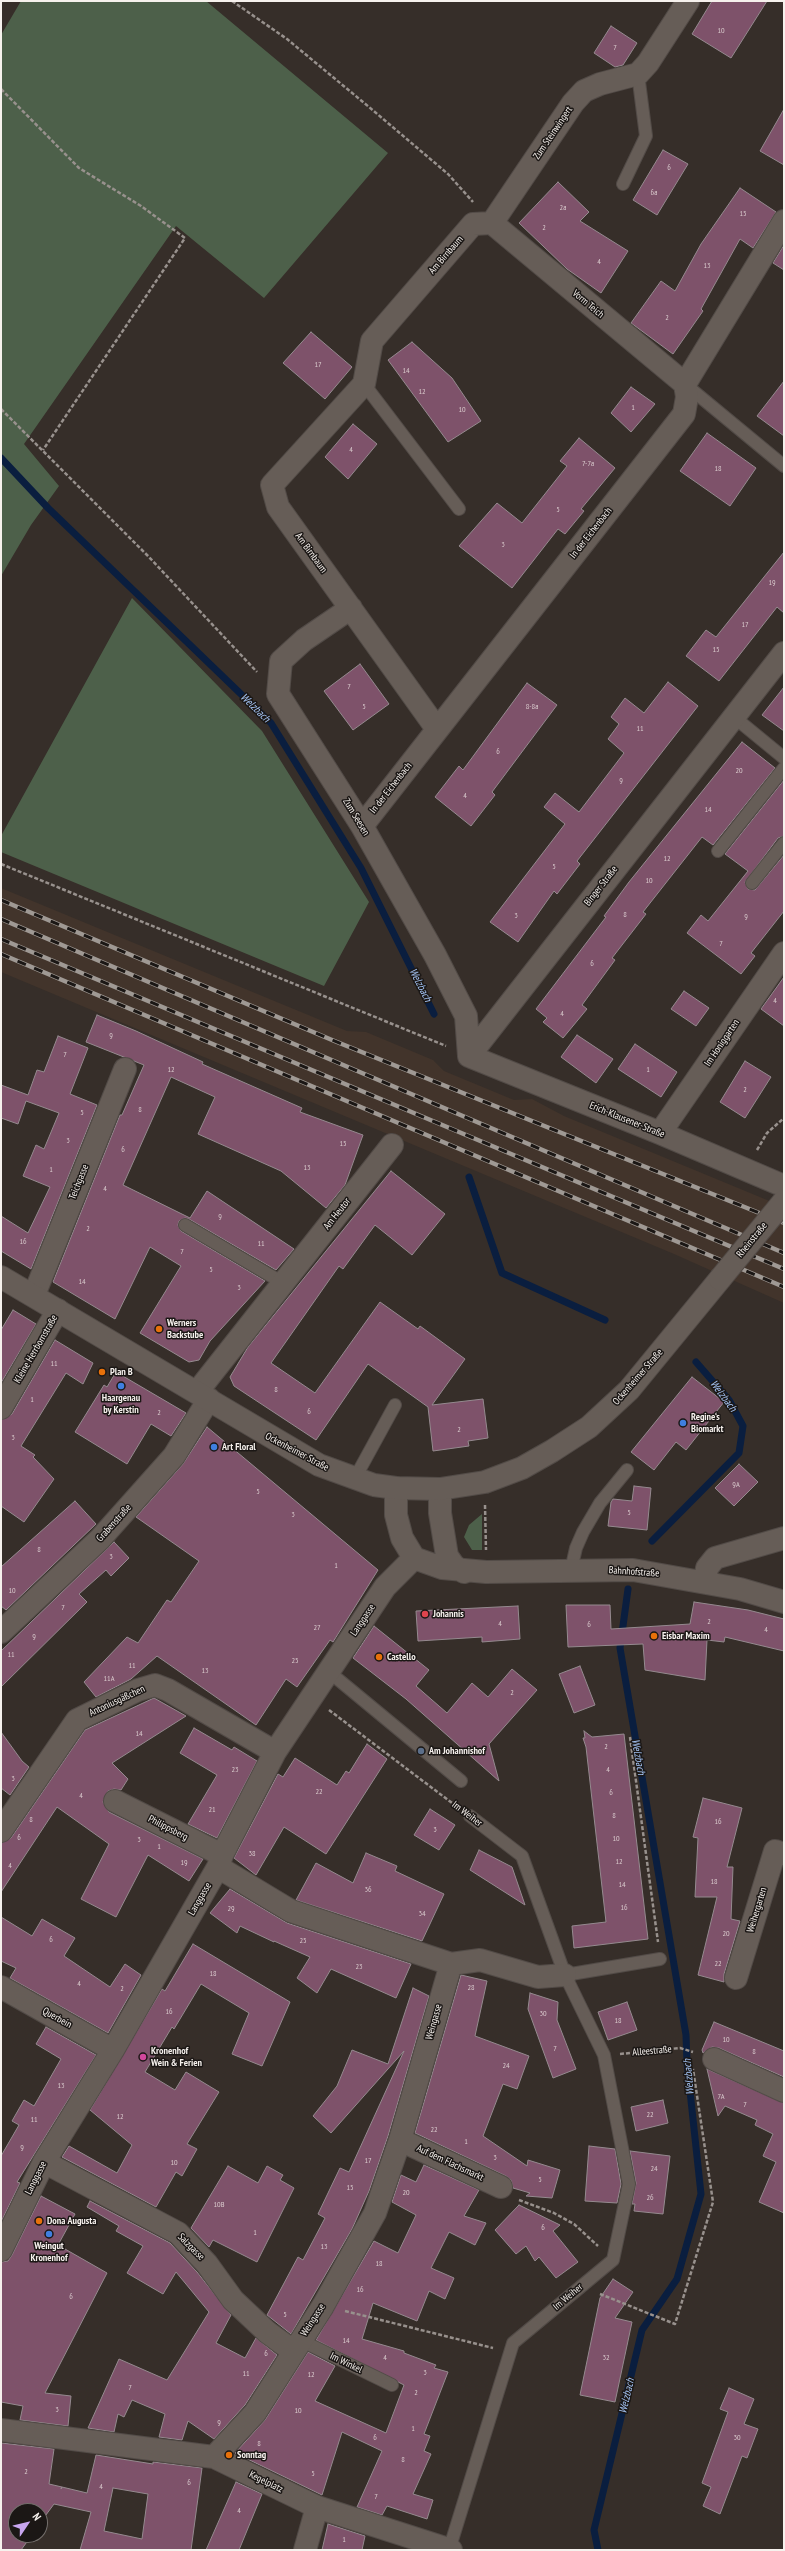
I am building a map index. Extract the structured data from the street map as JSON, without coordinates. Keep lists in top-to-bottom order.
{
  "streets": {
    "street": [
      "Zum Steinwingert",
      "Am Birnbaum",
      "Vorm Teich",
      "In der Eichenbach",
      "Zum Seesen",
      "Binger Straße",
      "Im Honiggarten",
      "Erich-Klausener-Straße",
      "Teichgasse",
      "Am Heutor",
      "Rheinstraße",
      "Kleine Herrbornstraße",
      "Ockenheimer Straße",
      "Grabenstraße",
      "Bahnhofstraße",
      "Langgasse",
      "Antoniusgäßchen",
      "Im Weiher",
      "Philippsberg",
      "Weihergarten",
      "Querbein",
      "Weingasse",
      "Auf dem Flachsmarkt",
      "Salzgasse",
      "Kegelplatz"
    ],
    "lane": ["Im Winkel"],
    "path": ["Alleestraße"]
  },
  "crossings": [
    ["Zum Steinwingert", "Am Birnbaum"],
    ["Zum Steinwingert", "Vorm Teich"],
    ["Am Birnbaum", "Vorm Teich"],
    ["Am Birnbaum", "In der Eichenbach"],
    ["Vorm Teich", "In der Eichenbach"],
    ["In der Eichenbach", "Zum Seesen"],
    ["Zum Seesen", "Binger Straße"],
    ["Zum Seesen", "Erich-Klausener-Straße"],
    ["Binger Straße", "Erich-Klausener-Straße"],
    ["Im Honiggarten", "Erich-Klausener-Straße"],
    ["Teichgasse", "Ockenheimer Straße"],
    ["Am Heutor", "Ockenheimer Straße"],
    ["Am Heutor", "Grabenstraße"],
    ["Rheinstraße", "Ockenheimer Straße"],
    ["Kleine Herrbornstraße", "Ockenheimer Straße"],
    ["Ockenheimer Straße", "Grabenstraße"],
    ["Bahnhofstraße", "Langgasse"],
    ["Langgasse", "Antoniusgäßchen"],
    ["Langgasse", "Im Weiher"],
    ["Langgasse", "Philippsberg"],
    ["Langgasse", "Querbein"],
    ["Langgasse", "Salzgasse"],
    ["Im Weiher", "Alleestraße"],
    ["Im Weiher", "Kegelplatz"],
    ["Weingasse", "Auf dem Flachsmarkt"],
    ["Weingasse", "Salzgasse"],
    ["Weingasse", "Im Winkel"],
    ["Weingasse", "Kegelplatz"],
    ["Salzgasse", "Im Winkel"]
  ],
  "water": ["Welzbach"],
  "places": [
    "Werners Backstube",
    "Plan B",
    "Haargenau by Kerstin",
    "Regine‘s Biomarkt",
    "Art Floral",
    "Johannis",
    "Eisbar Maxim",
    "Castello",
    "Am Johannishof",
    "Kronenhof Wein & Ferien",
    "Dona Augusta",
    "Weingut Kronenhof",
    "Sonntag"
  ],
  "house_numbers": [
    "10",
    "7",
    "6",
    "6a",
    "2a",
    "15",
    "2",
    "4",
    "13",
    "2",
    "17",
    "14",
    "12",
    "1",
    "10",
    "4",
    "7-7a",
    "18",
    "5",
    "3",
    "19",
    "17",
    "15",
    "7",
    "5",
    "8-8a",
    "11",
    "6",
    "20",
    "9",
    "4",
    "14",
    "12",
    "5",
    "10",
    "8",
    "3",
    "9",
    "7",
    "6",
    "4",
    "4",
    "9",
    "7",
    "12",
    "1",
    "2",
    "8",
    "5",
    "3",
    "15",
    "6",
    "13",
    "1",
    "4",
    "9",
    "2",
    "16",
    "11",
    "7",
    "5",
    "14",
    "3",
    "11",
    "8",
    "1",
    "6",
    "2",
    "2",
    "3",
    "9A",
    "5",
    "5",
    "3",
    "8",
    "3",
    "1",
    "10",
    "7",
    "2",
    "4",
    "6",
    "27",
    "4",
    "9",
    "11",
    "25",
    "11",
    "13",
    "11A",
    "2",
    "14",
    "2",
    "23",
    "4",
    "3",
    "22",
    "6",
    "4",
    "21",
    "8",
    "8",
    "16",
    "3",
    "6",
    "10",
    "3",
    "1",
    "38",
    "12",
    "19",
    "4",
    "18",
    "14",
    "36",
    "16",
    "29",
    "34",
    "20",
    "6",
    "25",
    "22",
    "23",
    "18",
    "4",
    "28",
    "2",
    "16",
    "30",
    "18",
    "10",
    "7",
    "8",
    "24",
    "13",
    "7A",
    "7",
    "22",
    "12",
    "11",
    "22",
    "1",
    "9",
    "3",
    "17",
    "10",
    "24",
    "5",
    "15",
    "20",
    "26",
    "10B",
    "6",
    "1",
    "13",
    "18",
    "16",
    "6",
    "5",
    "14",
    "6",
    "4",
    "32",
    "3",
    "11",
    "12",
    "7",
    "2",
    "3",
    "10",
    "9",
    "1",
    "6",
    "30",
    "8",
    "8",
    "2",
    "5",
    "6",
    "4",
    "7",
    "4",
    "1"
  ],
  "north": "top right"
}
